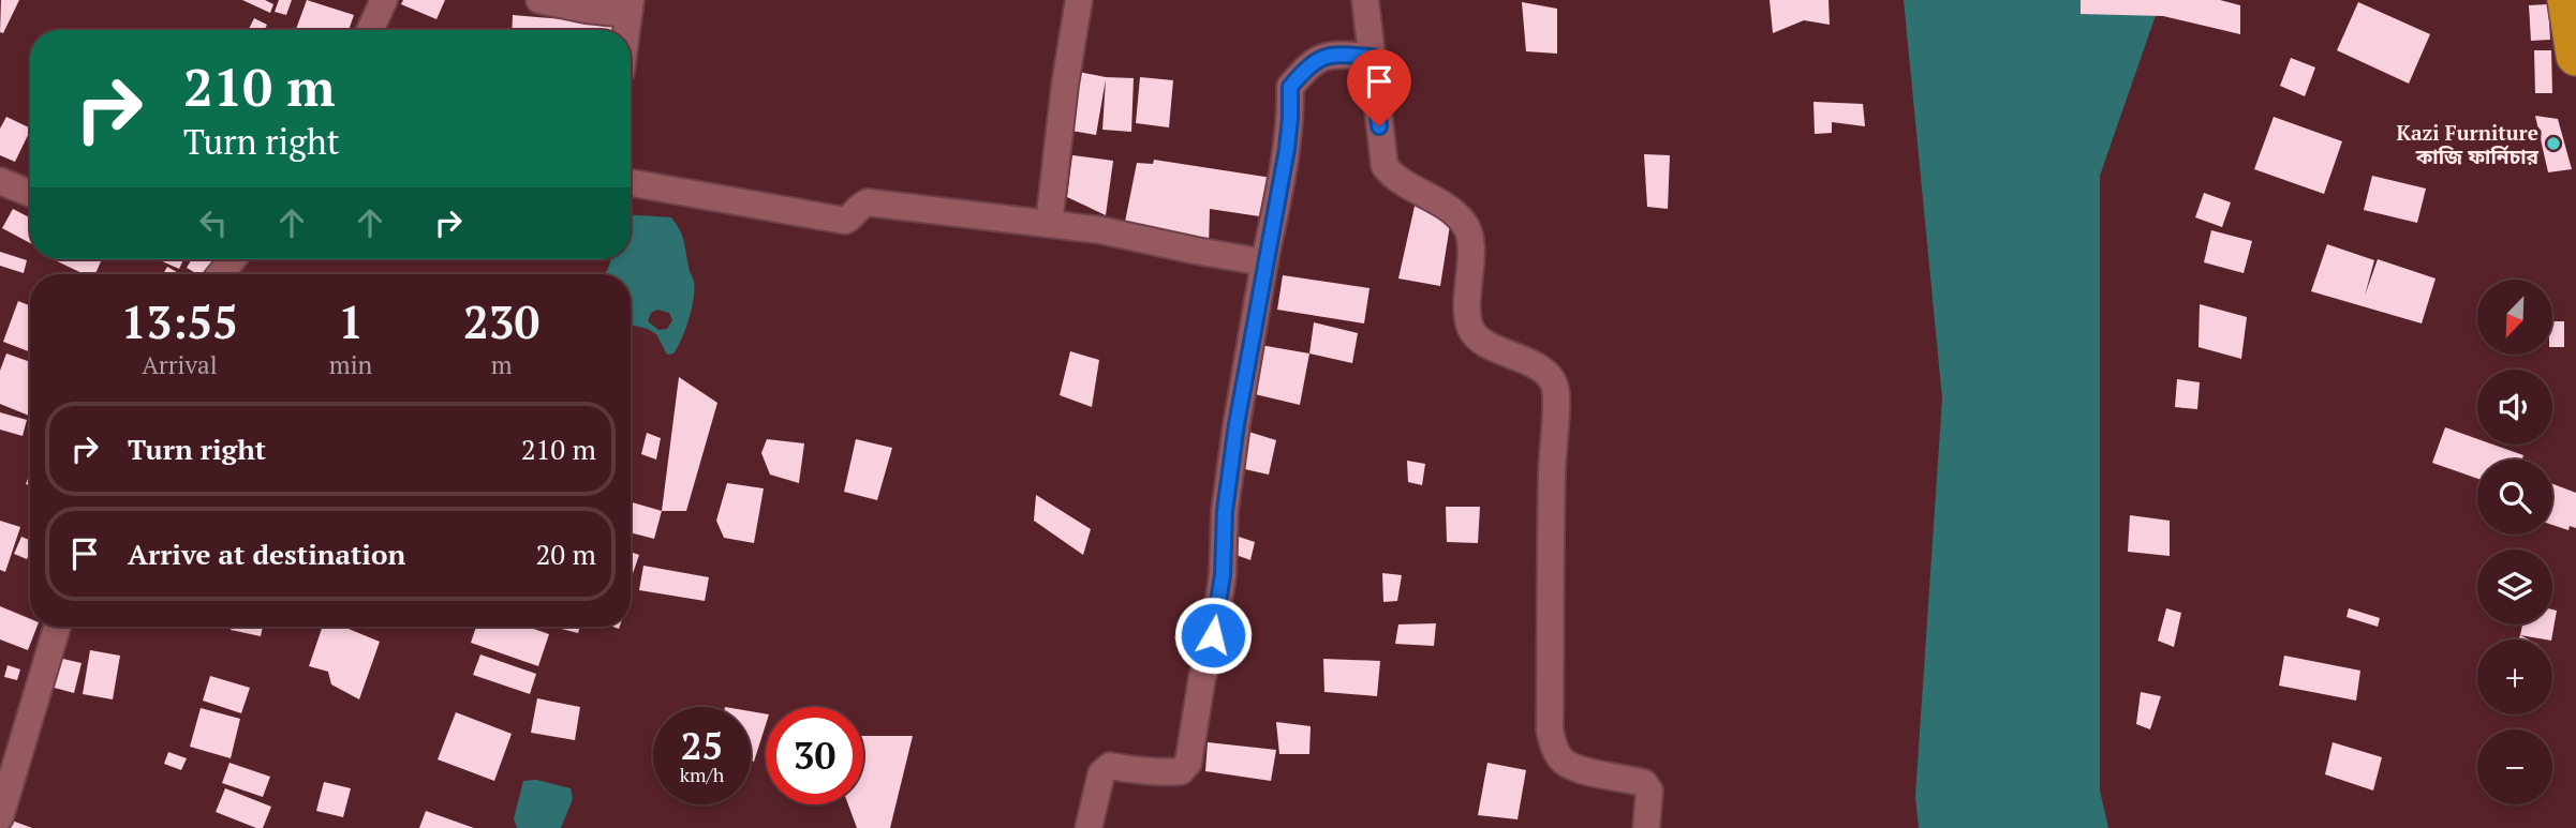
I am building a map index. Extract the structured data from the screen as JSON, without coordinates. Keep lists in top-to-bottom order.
{
  "places": ["Kazi Furniture কাজি ফার্নিচার"],
  "north": "bottom left",
  "page": {
    "turn": ["210 m", "Turn right"],
    "eta": [
      "13:55",
      "Arrival",
      "1",
      "min",
      "230",
      "m"
    ],
    "map_buttons": ["+", "−"],
    "list": [
      {
        "name": "Turn right",
        "value": "210 m"
      },
      {
        "name": "Arrive at destination",
        "value": "20 m"
      }
    ],
    "speed": "25 km/h",
    "limit": "30"
  }
}
